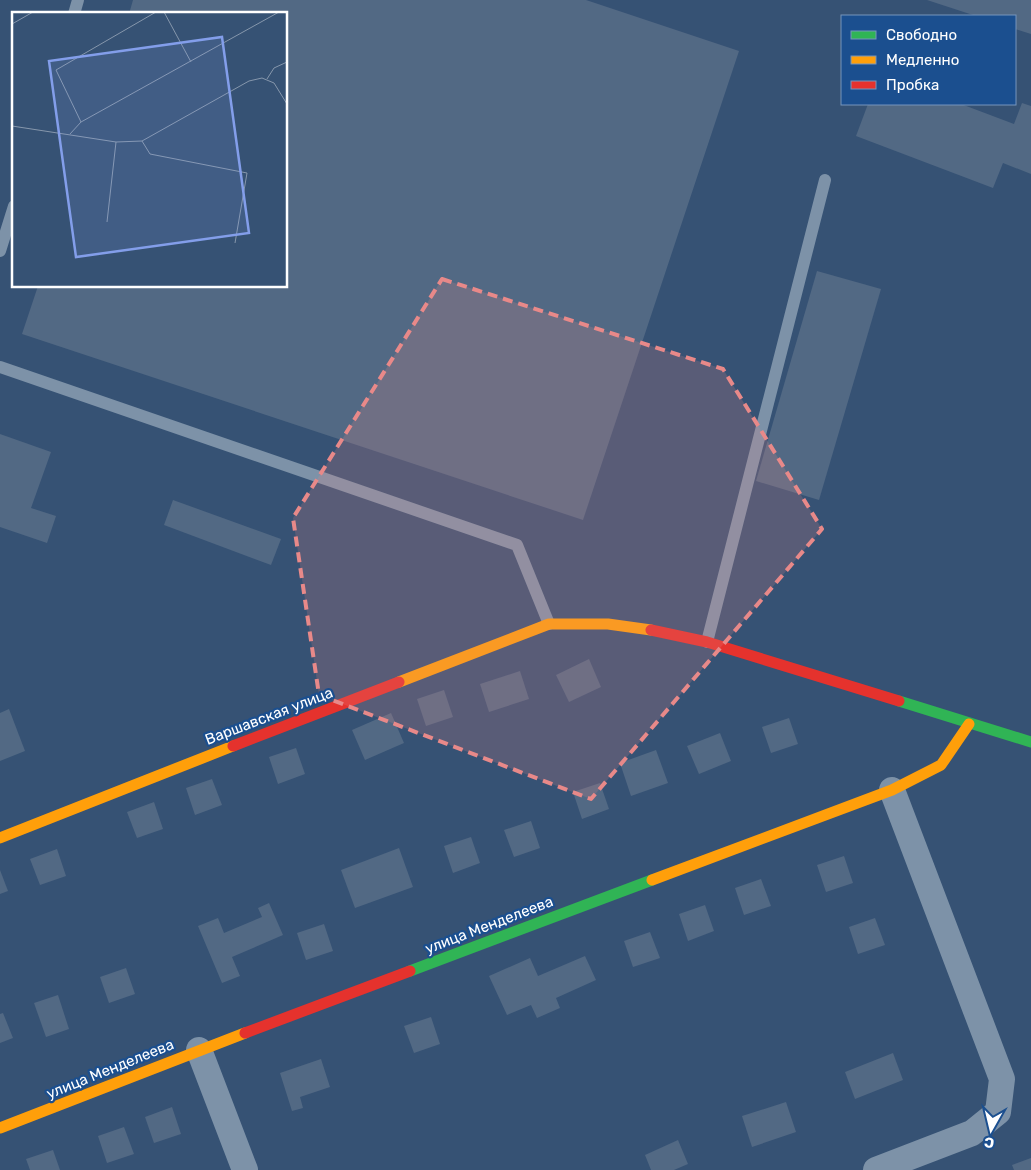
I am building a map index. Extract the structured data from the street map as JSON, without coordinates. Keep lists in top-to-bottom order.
{
  "streets": {
    "main road": ["Варшавская улица", "улица Менделеева"]
  },
  "legend": ["Свободно", "Медленно", "Пробка"],
  "north": "bottom"
}
